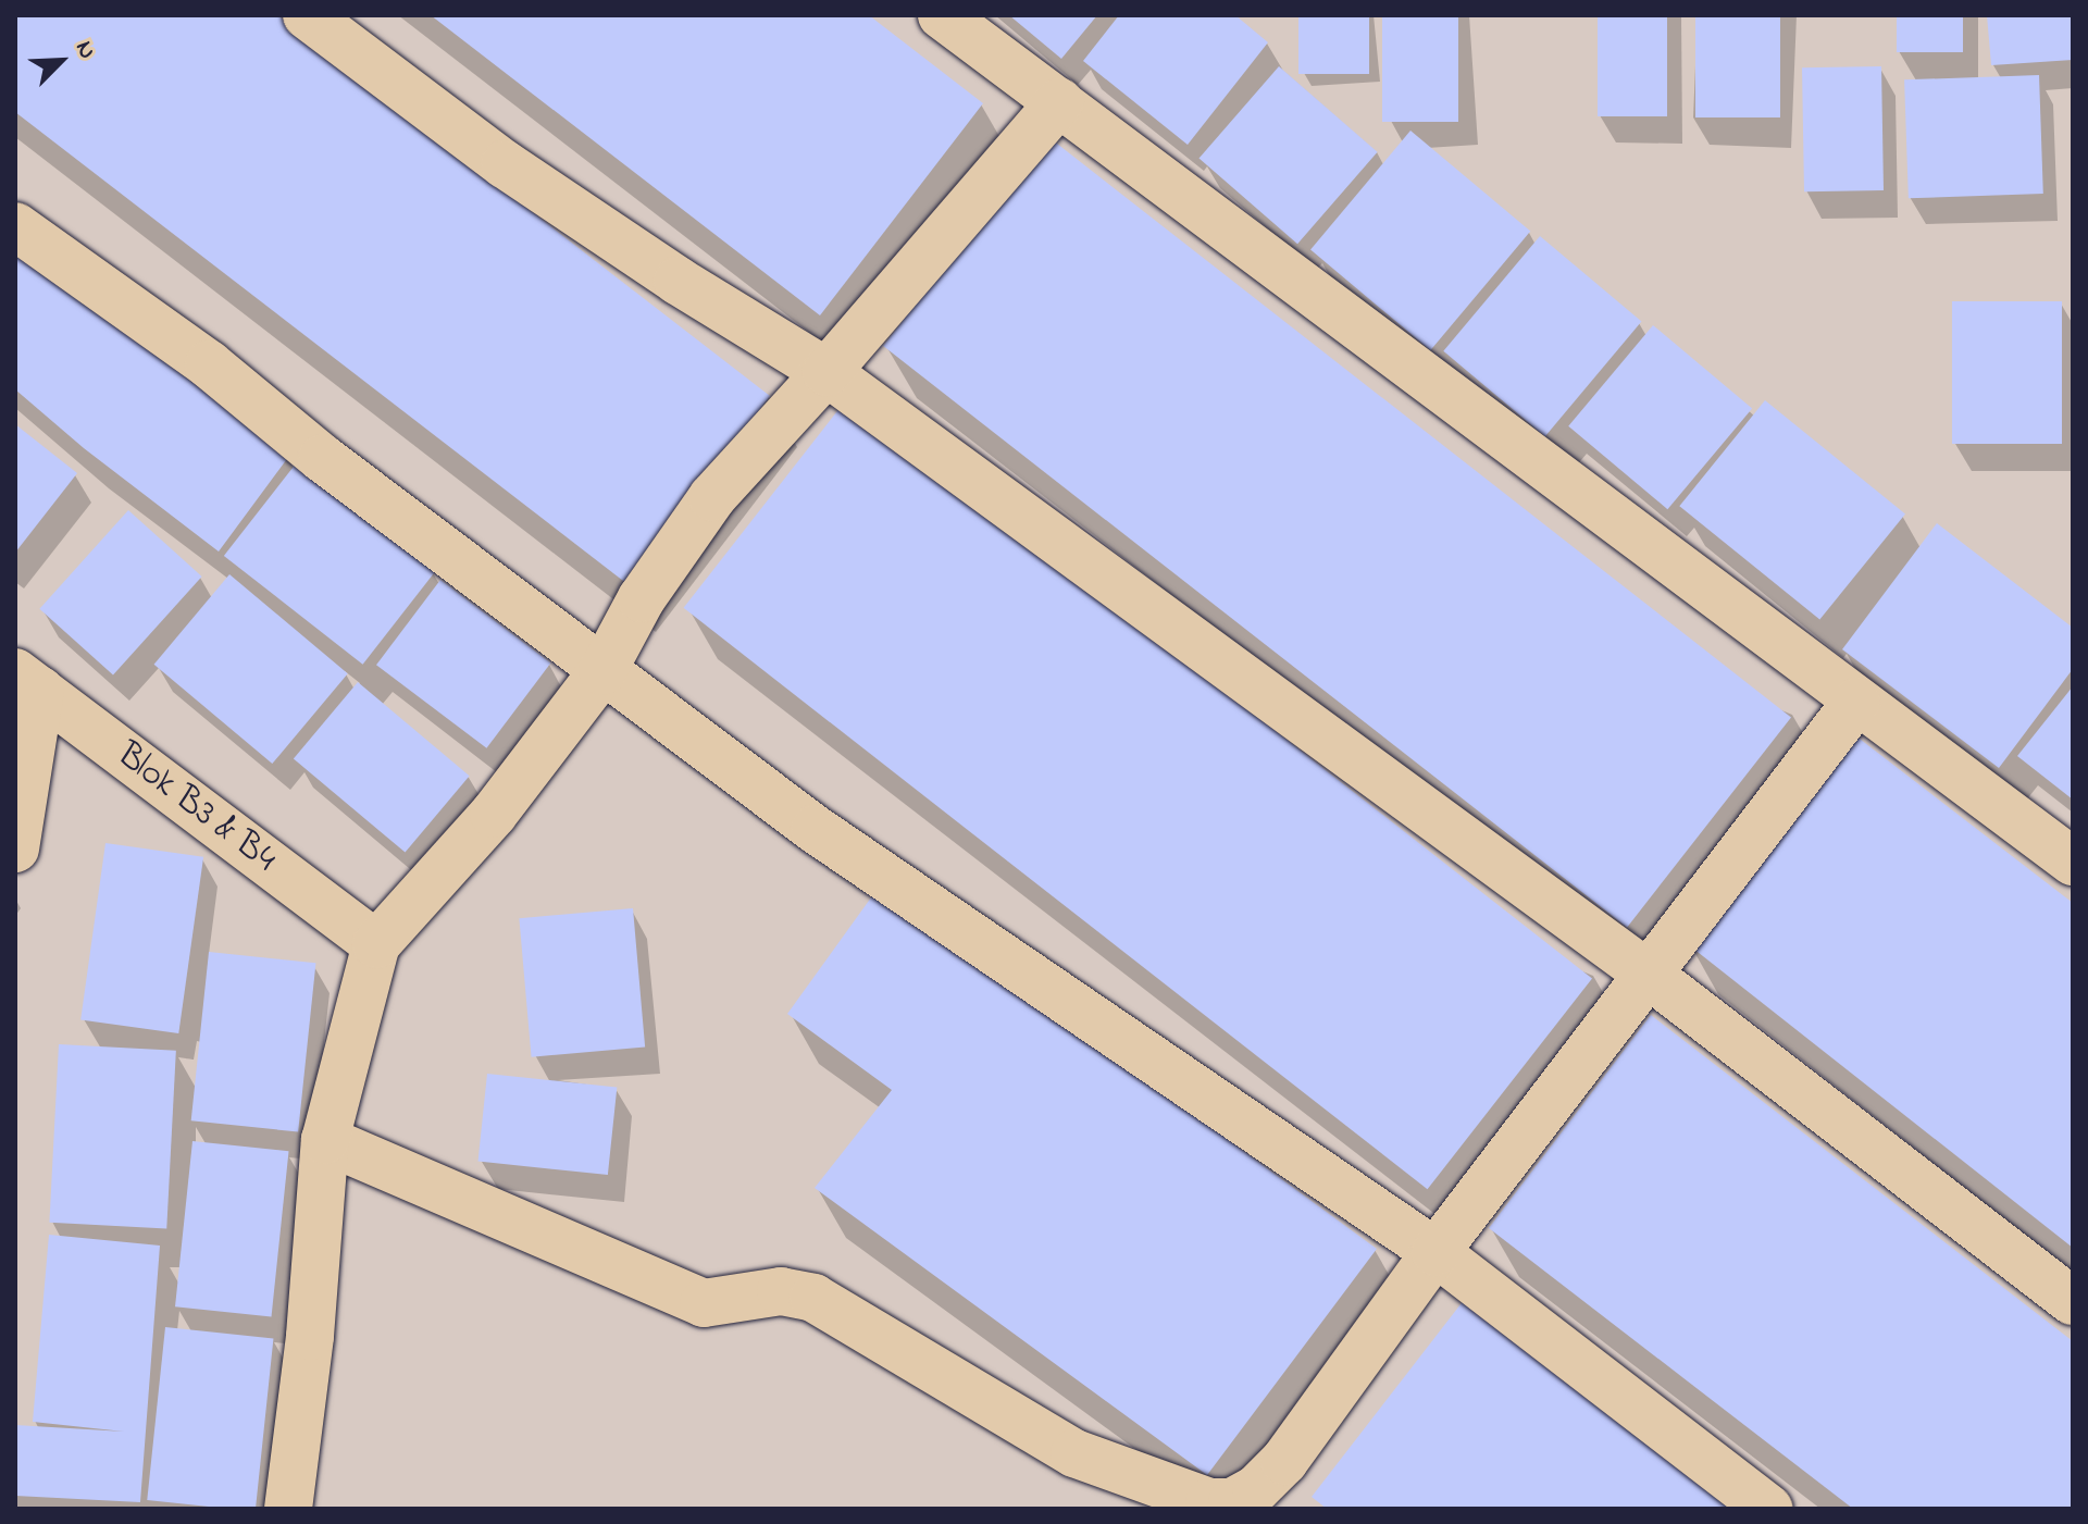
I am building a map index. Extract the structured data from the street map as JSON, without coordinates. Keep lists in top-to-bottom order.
{
  "streets": {
    "street": ["Blok B3 & B4"]
  },
  "north": "top right"
}
